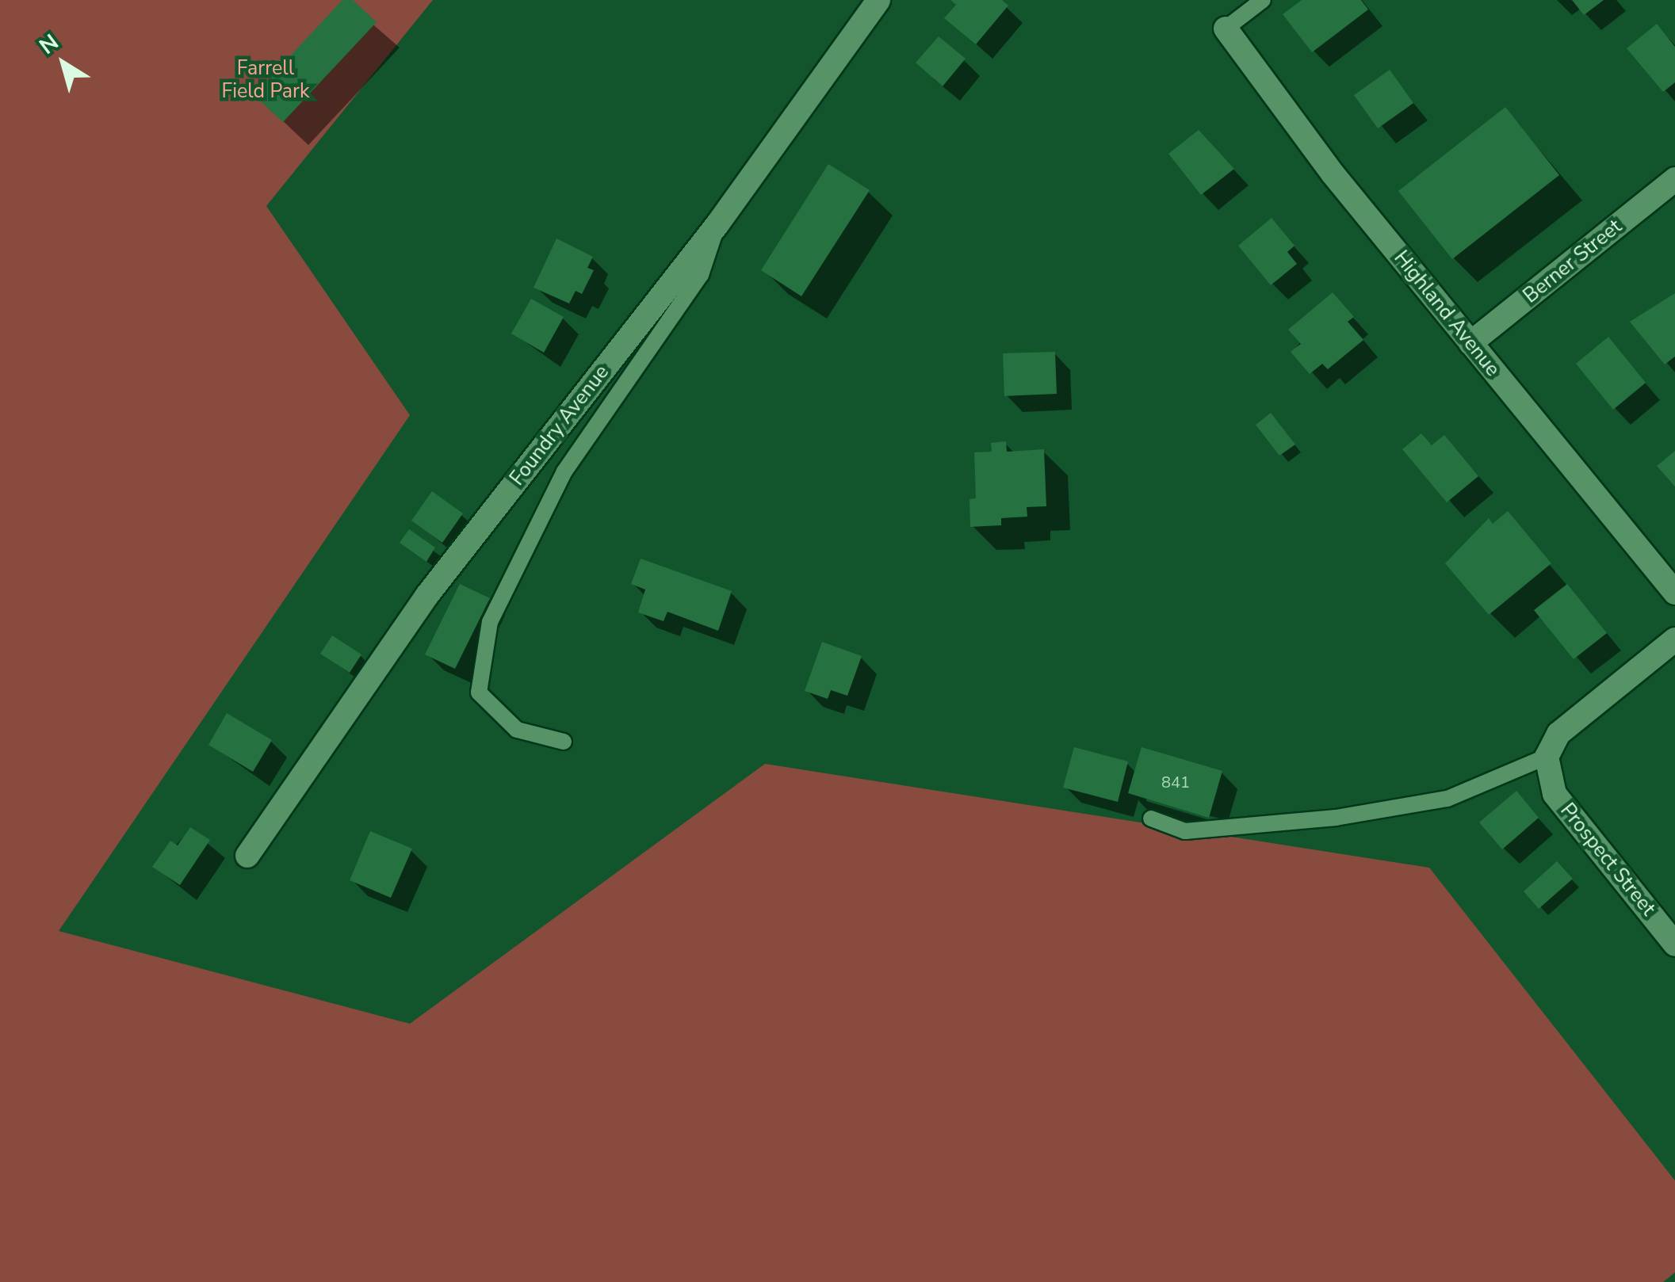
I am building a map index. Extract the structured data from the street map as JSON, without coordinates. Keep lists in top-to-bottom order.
{
  "streets": {
    "street": [
      "Berner Street",
      "Highland Avenue",
      "Foundry Avenue",
      "Prospect Street"
    ]
  },
  "crossings": [
    ["Berner Street", "Highland Avenue"]
  ],
  "parks": ["Farrell Field Park"],
  "house_numbers": ["841"],
  "north": "top left"
}
